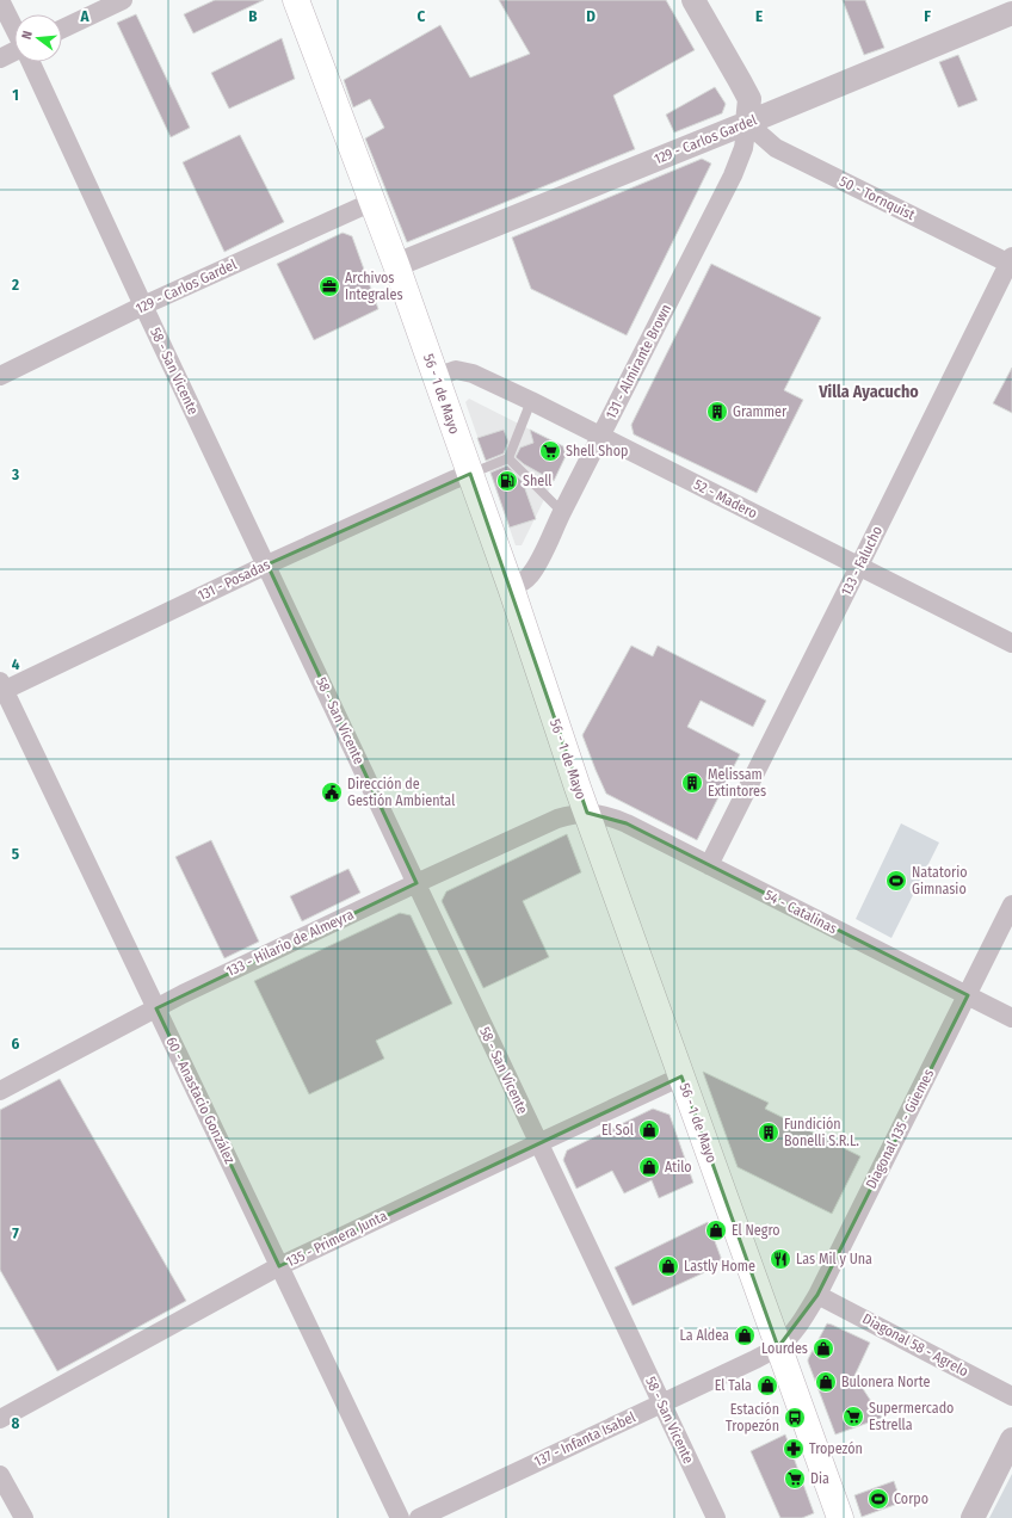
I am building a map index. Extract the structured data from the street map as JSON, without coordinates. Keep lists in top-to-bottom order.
{
  "streets": {
    "main road": ["56 - 1 de Mayo"],
    "street": [
      "129 - Carlos Gardel",
      "50 - Tornquist",
      "131 - Almirante Brown",
      "58 - San Vicente",
      "52 - Madero",
      "133 - Falucho",
      "131 - Posadas",
      "54 - Catalinas",
      "133 - Hilario de Almeyra",
      "60 - Anastacio González",
      "Diagonal 135 - Güemes",
      "135 - Primera Junta",
      "Diagonal 58 - Agrelo",
      "137 - Infanta Isabel"
    ]
  },
  "crossings": [
    ["129 - Carlos Gardel", "50 - Tornquist"],
    ["129 - Carlos Gardel", "131 - Almirante Brown"],
    ["129 - Carlos Gardel", "58 - San Vicente"],
    ["129 - Carlos Gardel", "56 - 1 de Mayo"],
    ["50 - Tornquist", "131 - Almirante Brown"],
    ["50 - Tornquist", "133 - Falucho"],
    ["131 - Almirante Brown", "56 - 1 de Mayo"],
    ["131 - Almirante Brown", "52 - Madero"],
    ["58 - San Vicente", "131 - Posadas"],
    ["58 - San Vicente", "133 - Hilario de Almeyra"],
    ["58 - San Vicente", "135 - Primera Junta"],
    ["58 - San Vicente", "137 - Infanta Isabel"],
    ["56 - 1 de Mayo", "52 - Madero"],
    ["56 - 1 de Mayo", "131 - Posadas"],
    ["56 - 1 de Mayo", "54 - Catalinas"],
    ["56 - 1 de Mayo", "133 - Hilario de Almeyra"],
    ["56 - 1 de Mayo", "Diagonal 135 - Güemes"],
    ["56 - 1 de Mayo", "135 - Primera Junta"],
    ["56 - 1 de Mayo", "137 - Infanta Isabel"],
    ["52 - Madero", "133 - Falucho"],
    ["133 - Falucho", "54 - Catalinas"],
    ["131 - Posadas", "60 - Anastacio González"],
    ["54 - Catalinas", "133 - Hilario de Almeyra"],
    ["54 - Catalinas", "Diagonal 135 - Güemes"],
    ["133 - Hilario de Almeyra", "60 - Anastacio González"],
    ["60 - Anastacio González", "135 - Primera Junta"],
    ["Diagonal 135 - Güemes", "Diagonal 58 - Agrelo"],
    ["Diagonal 135 - Güemes", "137 - Infanta Isabel"]
  ],
  "districts": ["Villa Ayacucho"],
  "places": {
    "office": ["Archivos Integrales"],
    "building": ["Grammer", "Melissam Extintores", "Fundición Bonelli S.R.L."],
    "supermarket": ["Shell Shop", "Supermercado Estrella", "Dia"],
    "fuel station": ["Shell"],
    "public building": ["Dirección de Gestión Ambiental"],
    "sports": ["Natatorio Gimnasio", "Corpo"],
    "shop": [
      "El Sol",
      "Atilo",
      "El Negro",
      "Lastly Home",
      "La Aldea",
      "Lourdes",
      "Bulonera Norte",
      "El Tala"
    ],
    "restaurant": ["Las Mil y Una"],
    "bus stop": ["Estación Tropezón"],
    "pharmacy": ["Tropezón"]
  },
  "north": "left",
  "grid": {
    "columns": [
      "A",
      "B",
      "C",
      "D",
      "E",
      "F"
    ],
    "rows": [
      "1",
      "2",
      "3",
      "4",
      "5",
      "6",
      "7",
      "8"
    ]
  }
}
